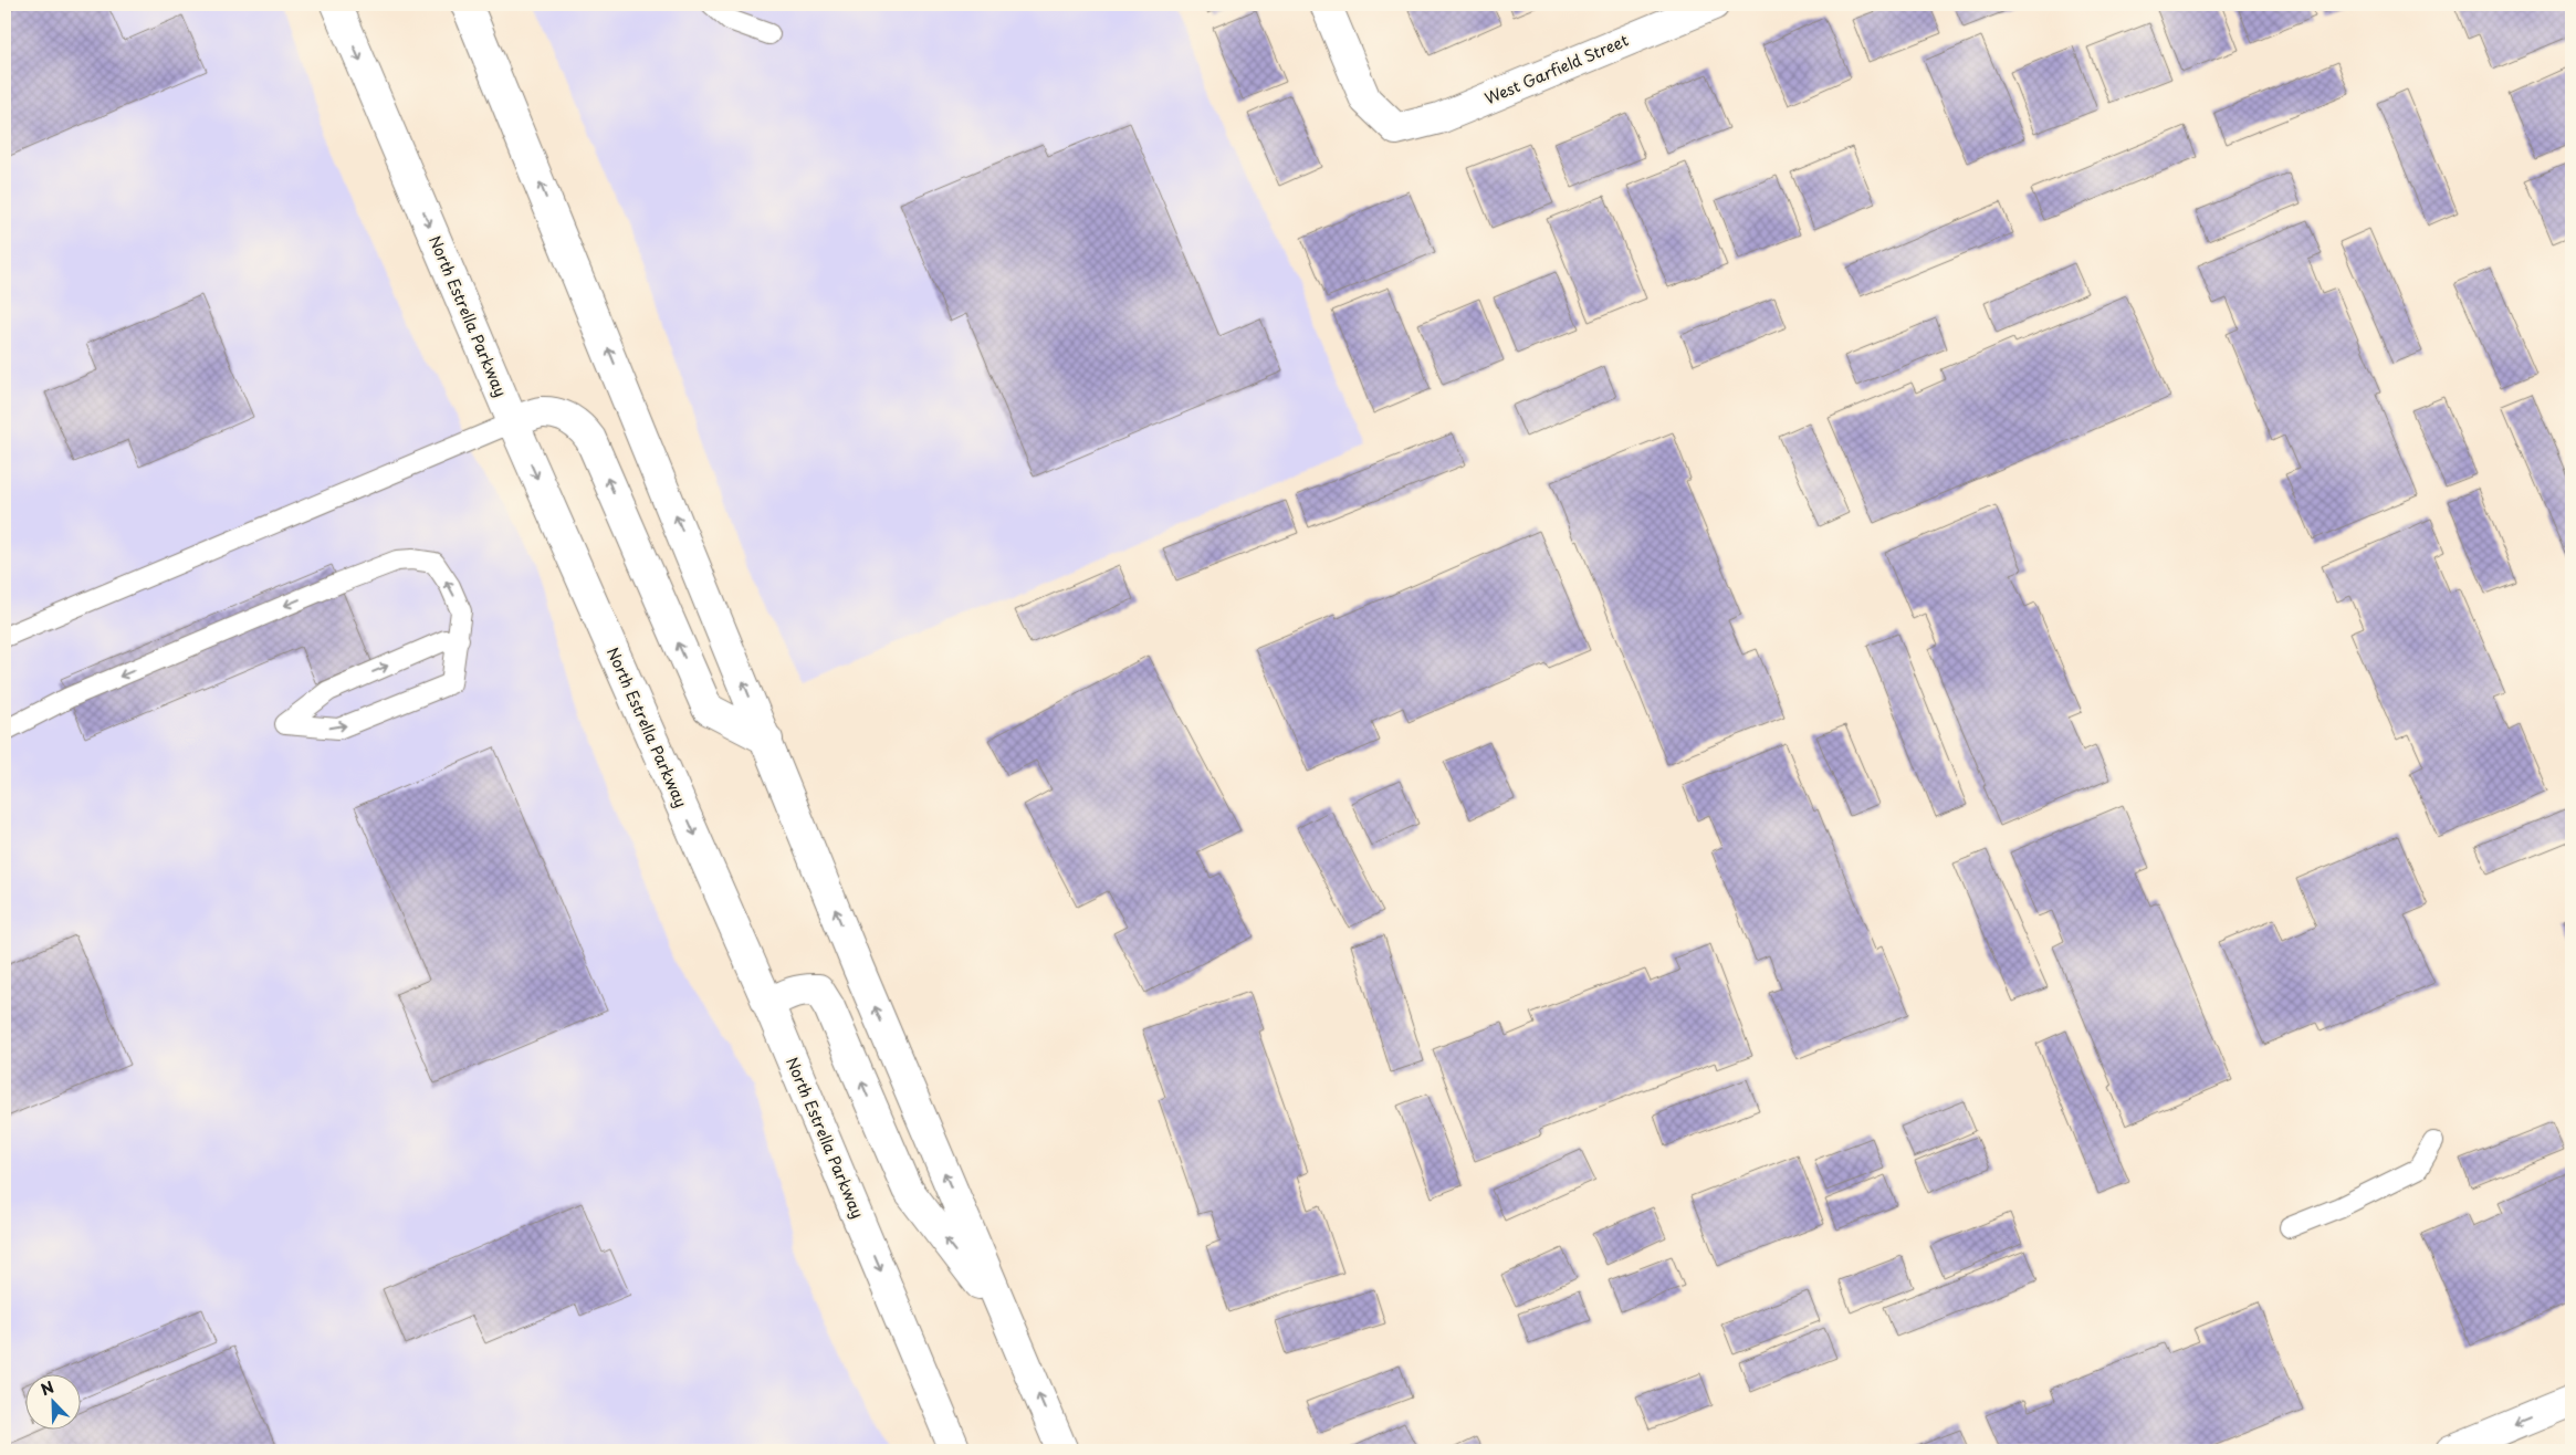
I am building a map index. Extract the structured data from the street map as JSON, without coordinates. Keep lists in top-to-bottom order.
{
  "streets": {
    "main road": ["West Garfield Street", "North Estrella Parkway"]
  },
  "north": "top left"
}
